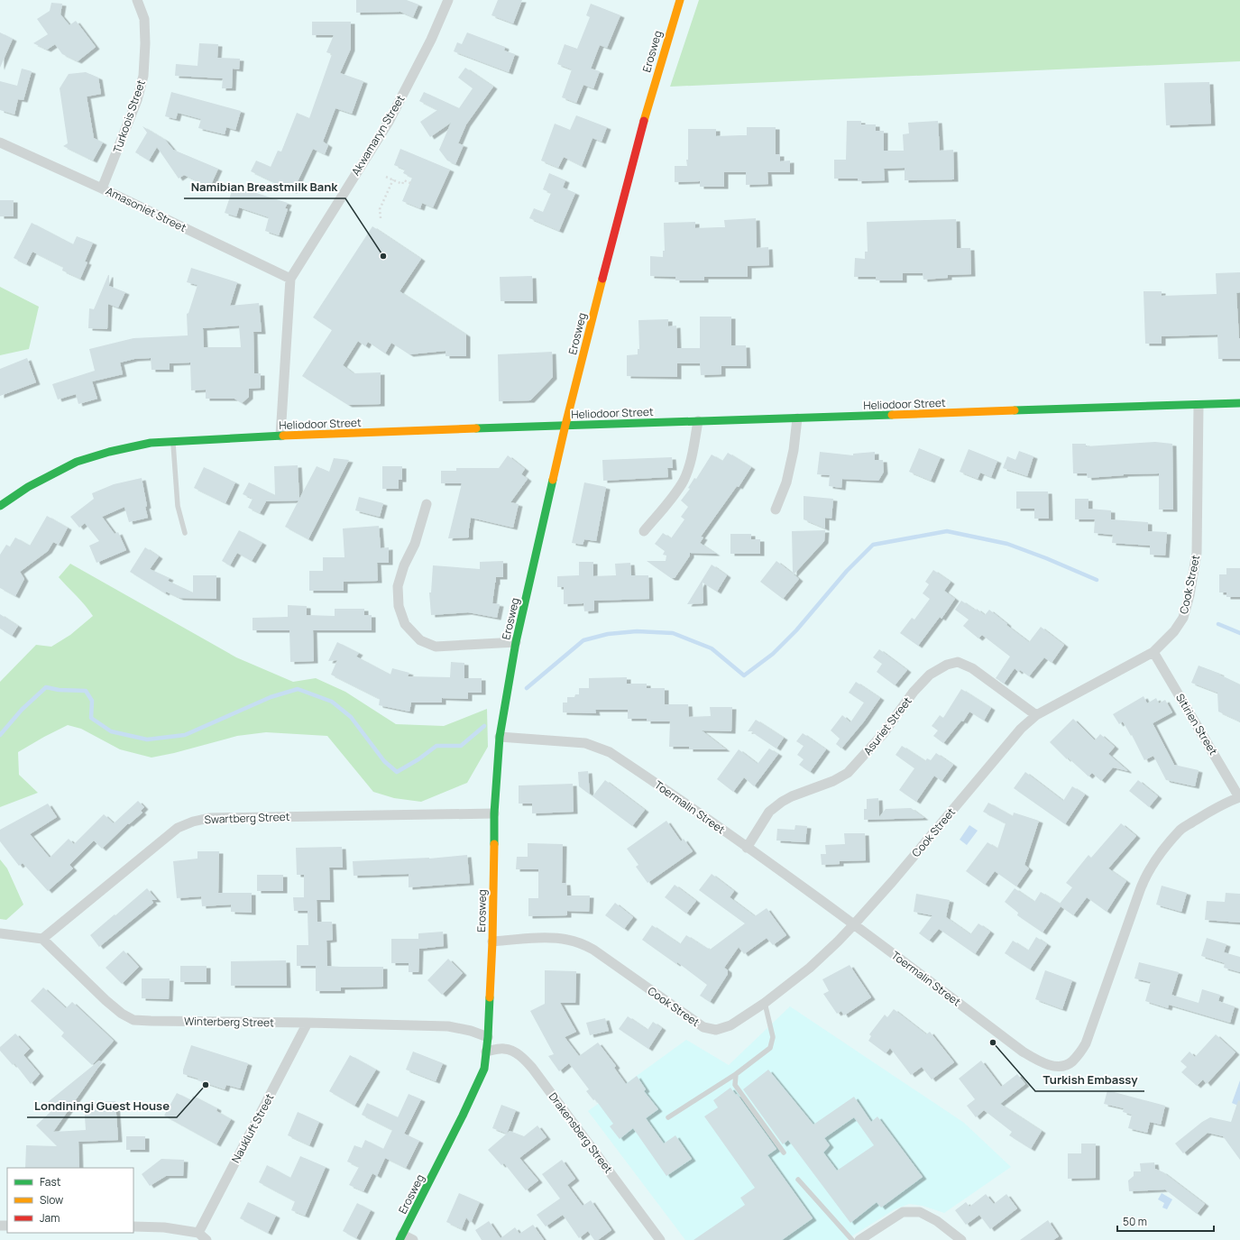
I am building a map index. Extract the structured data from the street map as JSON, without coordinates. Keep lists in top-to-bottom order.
{
  "streets": {
    "street": [
      "Erosweg",
      "Turkoois Street",
      "Akwamaryn Street",
      "Amasoniet Street",
      "Heliodoor Street",
      "Cook Street",
      "Sitirien Street",
      "Asuriet Street",
      "Toermalin Street",
      "Swartberg Street",
      "Winterberg Street",
      "Naukluft Street",
      "Drakensberg Street"
    ]
  },
  "crossings": [
    ["Erosweg", "Heliodoor Street"],
    ["Erosweg", "Cook Street"],
    ["Erosweg", "Toermalin Street"],
    ["Erosweg", "Swartberg Street"],
    ["Erosweg", "Winterberg Street"],
    ["Erosweg", "Drakensberg Street"],
    ["Turkoois Street", "Amasoniet Street"],
    ["Akwamaryn Street", "Amasoniet Street"],
    ["Akwamaryn Street", "Heliodoor Street"],
    ["Heliodoor Street", "Cook Street"],
    ["Cook Street", "Sitirien Street"],
    ["Cook Street", "Asuriet Street"],
    ["Cook Street", "Toermalin Street"],
    ["Sitirien Street", "Toermalin Street"],
    ["Asuriet Street", "Toermalin Street"],
    ["Swartberg Street", "Winterberg Street"],
    ["Winterberg Street", "Naukluft Street"]
  ],
  "places": ["Namibian Breastmilk Bank", "Turkish Embassy", "Londiningi Guest House"],
  "legend": ["Fast", "Slow", "Jam"],
  "scale_bar": "50 m"
}
